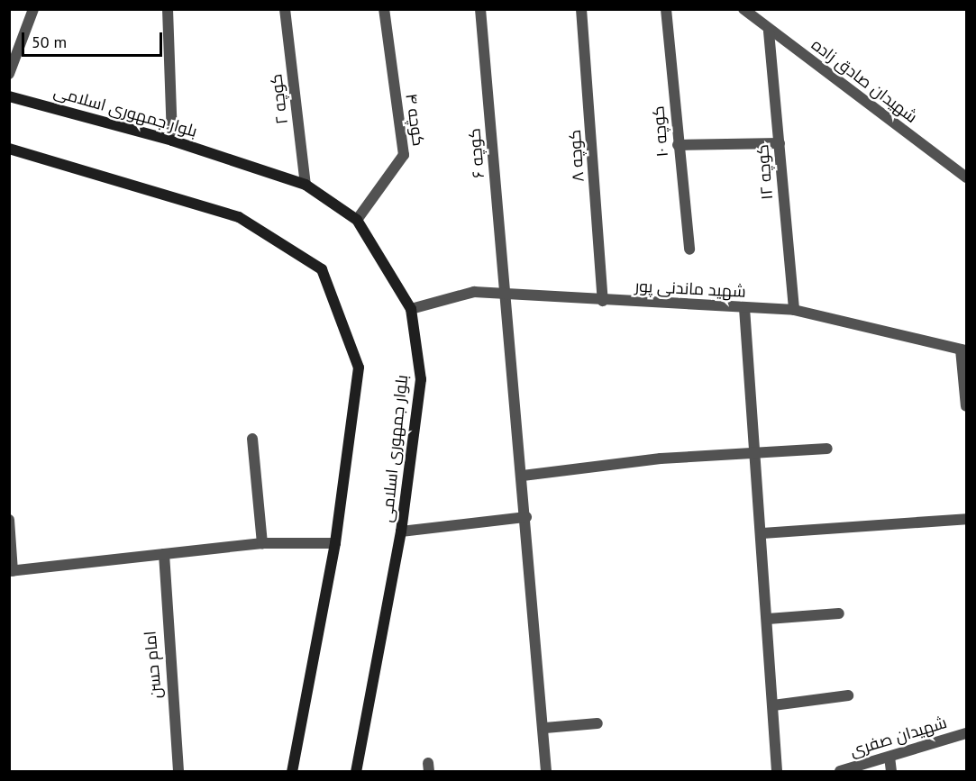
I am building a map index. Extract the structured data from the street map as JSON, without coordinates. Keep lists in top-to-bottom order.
{
  "streets": {
    "main road": ["بلوار جمهوری اسلامی"],
    "street": [
      "شهیدان صادق زاده",
      "کوچه ۲",
      "کوچه ۴",
      "کوچه ۱۰",
      "کوچه ۶",
      "کوچه ۸",
      "کوچه ۱۲",
      "شهید ماندنی پور",
      "امام حسن",
      "شهیدان صفری"
    ]
  },
  "crossings": [
    ["شهیدان صادق زاده", "کوچه ۱۲"],
    ["کوچه ۲", "بلوار جمهوری اسلامی"],
    ["بلوار جمهوری اسلامی", "کوچه ۴"],
    ["بلوار جمهوری اسلامی", "شهید ماندنی پور"],
    ["کوچه ۶", "شهید ماندنی پور"],
    ["کوچه ۸", "شهید ماندنی پور"],
    ["کوچه ۱۲", "شهید ماندنی پور"]
  ],
  "scale_bar": "50 m"
}
